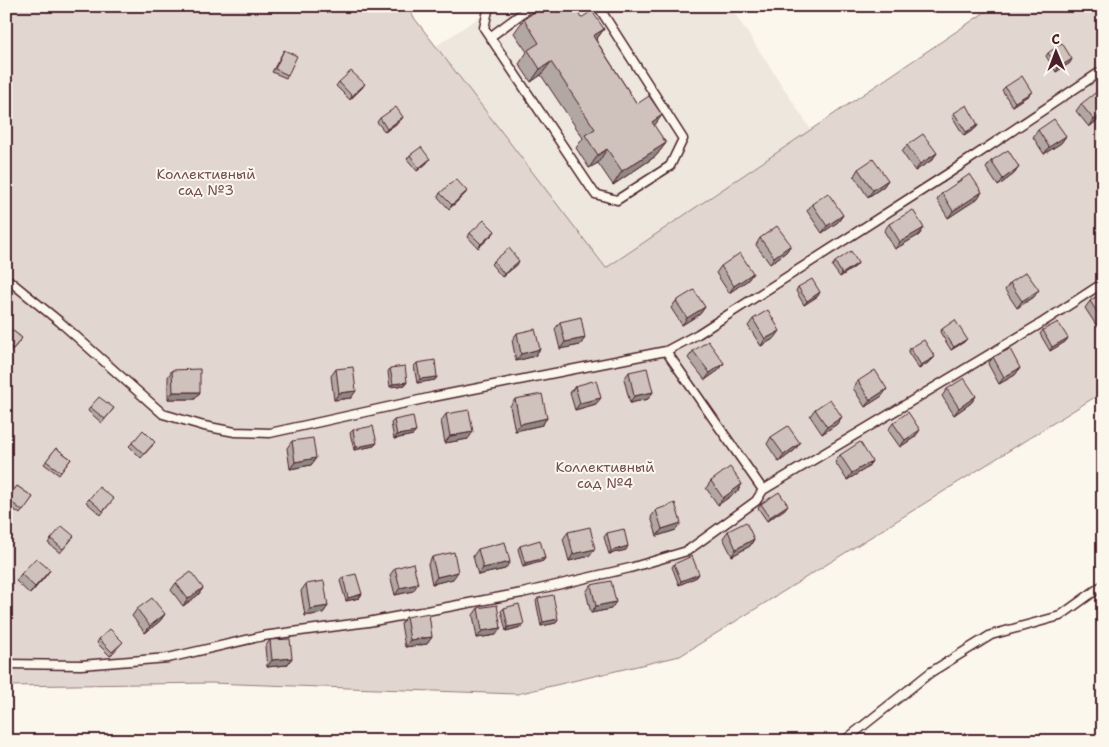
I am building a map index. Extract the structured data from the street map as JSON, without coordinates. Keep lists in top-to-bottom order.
{
  "parks": ["Коллективный сад №3", "Коллективный сад №4"],
  "north": "top"
}
